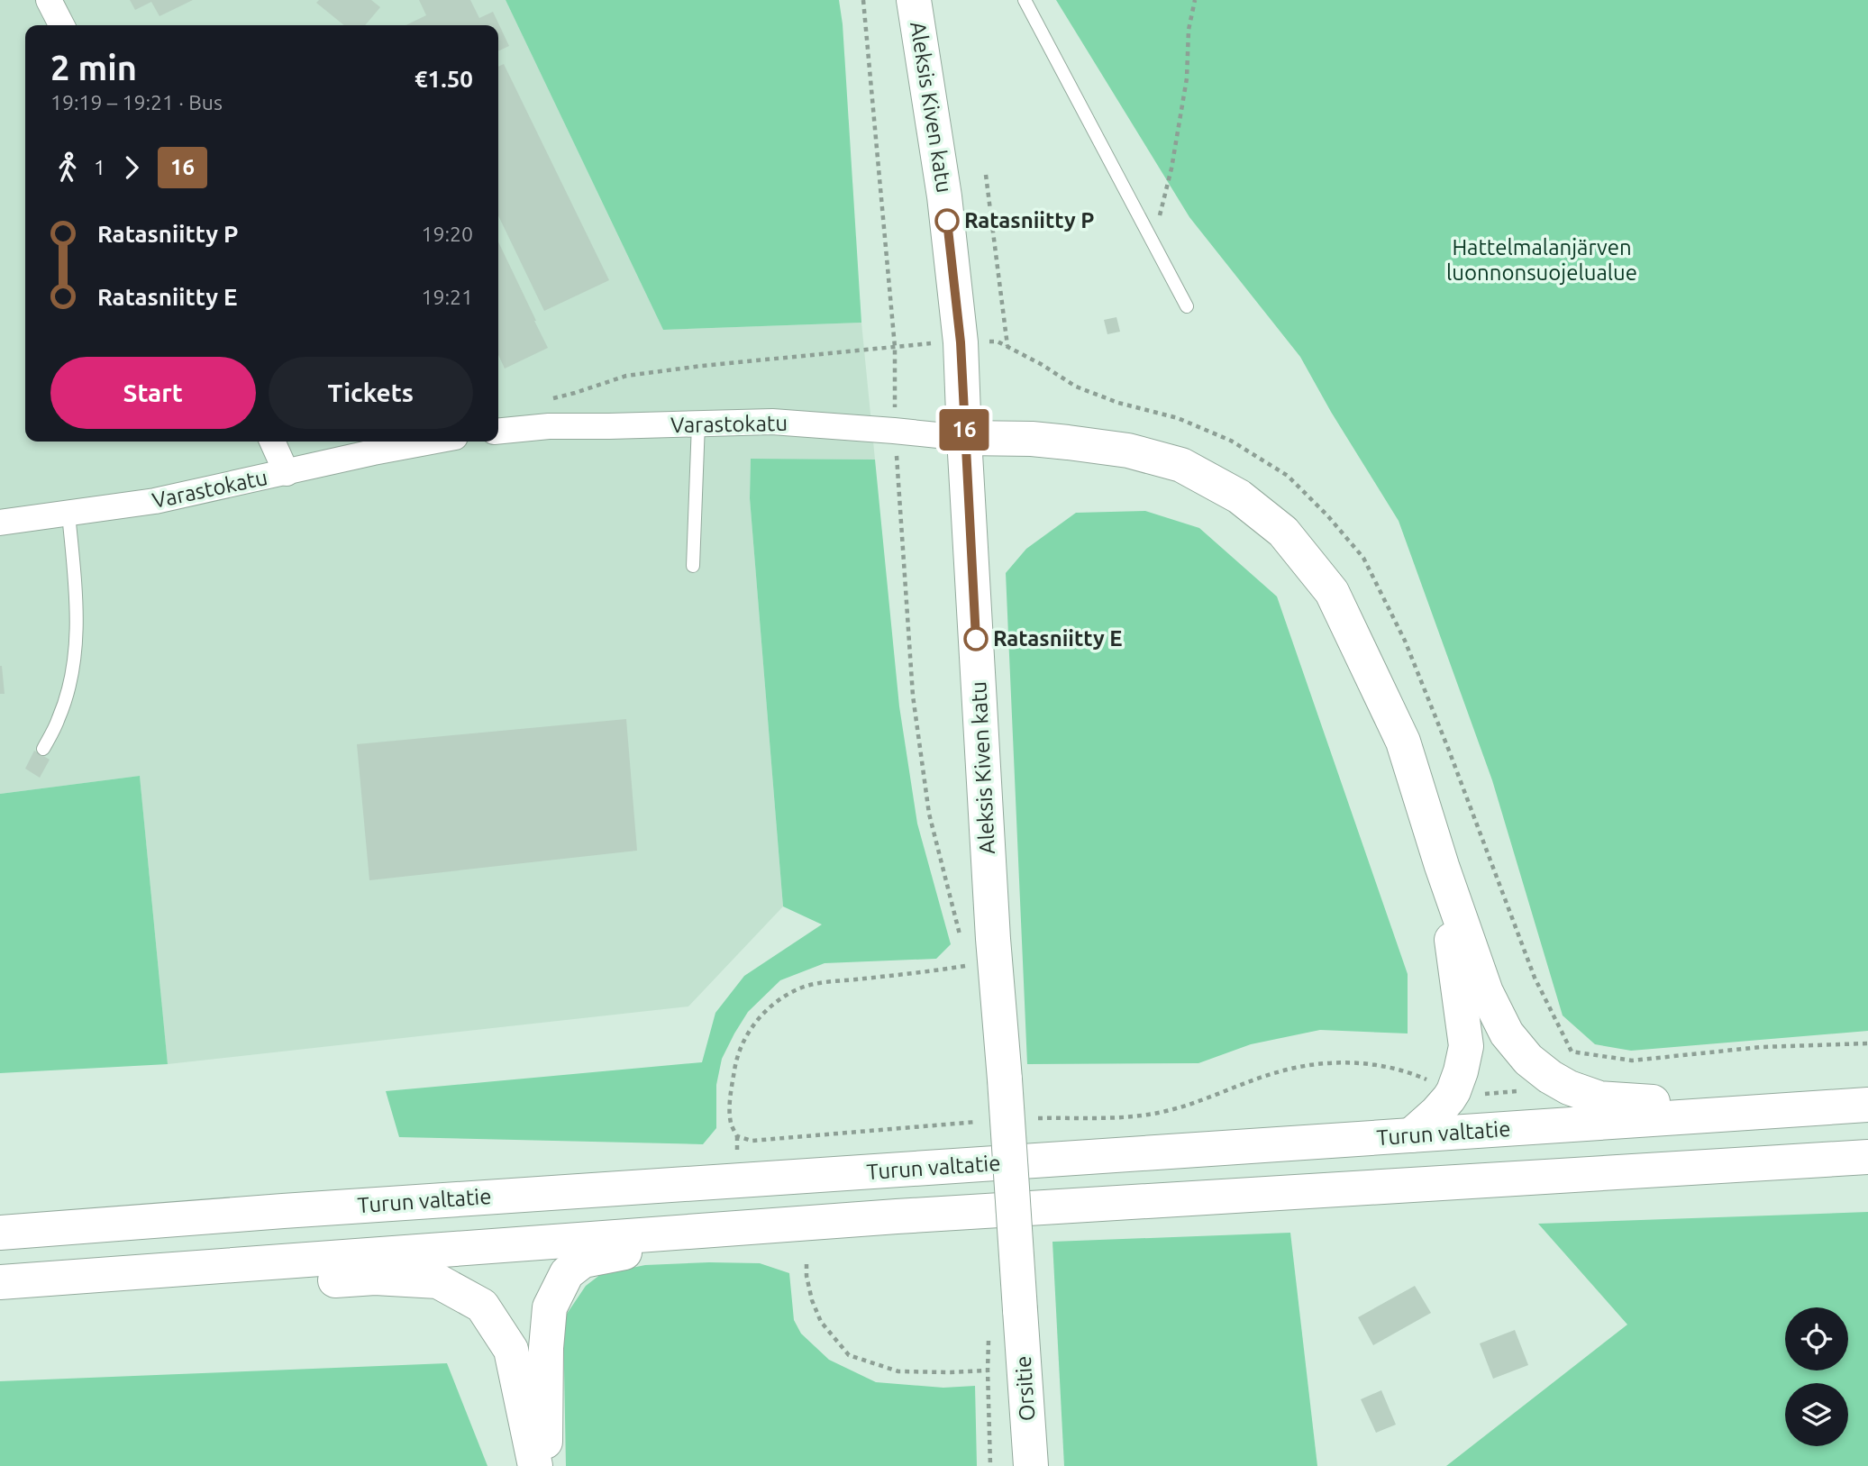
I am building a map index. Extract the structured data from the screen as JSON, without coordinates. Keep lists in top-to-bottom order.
{
  "streets": {
    "main road": ["Aleksis Kiven katu", "Turun valtatie", "Orsitie"],
    "street": ["Varastokatu"]
  },
  "crossings": [
    ["Aleksis Kiven katu", "Varastokatu"],
    ["Aleksis Kiven katu", "Orsitie"]
  ],
  "parks": ["Hattelmalanjärven luonnonsuojelualue"],
  "places": ["Ratasniitty P", "Ratasniitty E"],
  "lines": ["bus line 16"],
  "page": {
    "on_map": "16",
    "heading": ["2 min", "19:19 – 19:21 · Bus", "€1.50"],
    "legs": ["1", "16"],
    "list": [
      {
        "name": "Ratasniitty P",
        "value": "19:20"
      },
      {
        "name": "Ratasniitty E",
        "value": "19:21"
      }
    ],
    "buttons": ["Start", "Tickets"]
  }
}
